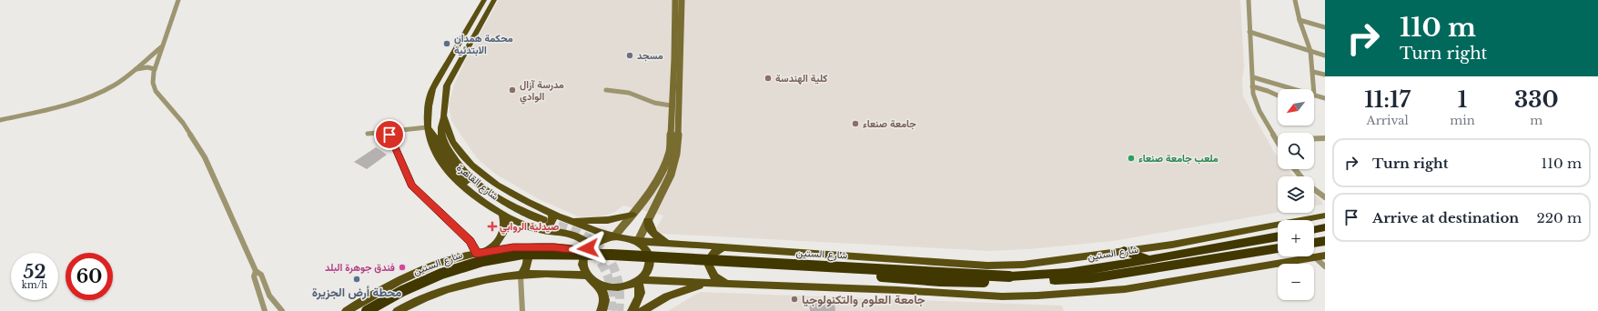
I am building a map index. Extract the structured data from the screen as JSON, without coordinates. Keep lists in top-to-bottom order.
{
  "streets": {
    "highway": ["شارع الستين"],
    "main road": ["شارع القاهرة"]
  },
  "crossings": [
    ["شارع القاهرة", "شارع الستين"]
  ],
  "places": {
    "other": [
      "محكمة همدان الابتدئية",
      "مسجد",
      "كلية الهندسة",
      "مدرسة آزال الوادي",
      "جامعة صنعاء",
      "ملعب جامعة صنعاء",
      "فندق جوهرة البلد",
      "محطة أرض الجزيرة",
      "جامعة العلوم والتكنولوجيا"
    ],
    "health": ["صيدلية الروابي"]
  },
  "north": "bottom left",
  "page": {
    "turn": ["110 m", "Turn right"],
    "eta": [
      "11:17",
      "Arrival",
      "1",
      "min",
      "330",
      "m"
    ],
    "map_buttons": ["+", "−"],
    "list": [
      {
        "name": "Turn right",
        "value": "110 m"
      },
      {
        "name": "Arrive at destination",
        "value": "220 m"
      }
    ],
    "speed": "52 km/h",
    "limit": "60"
  }
}
